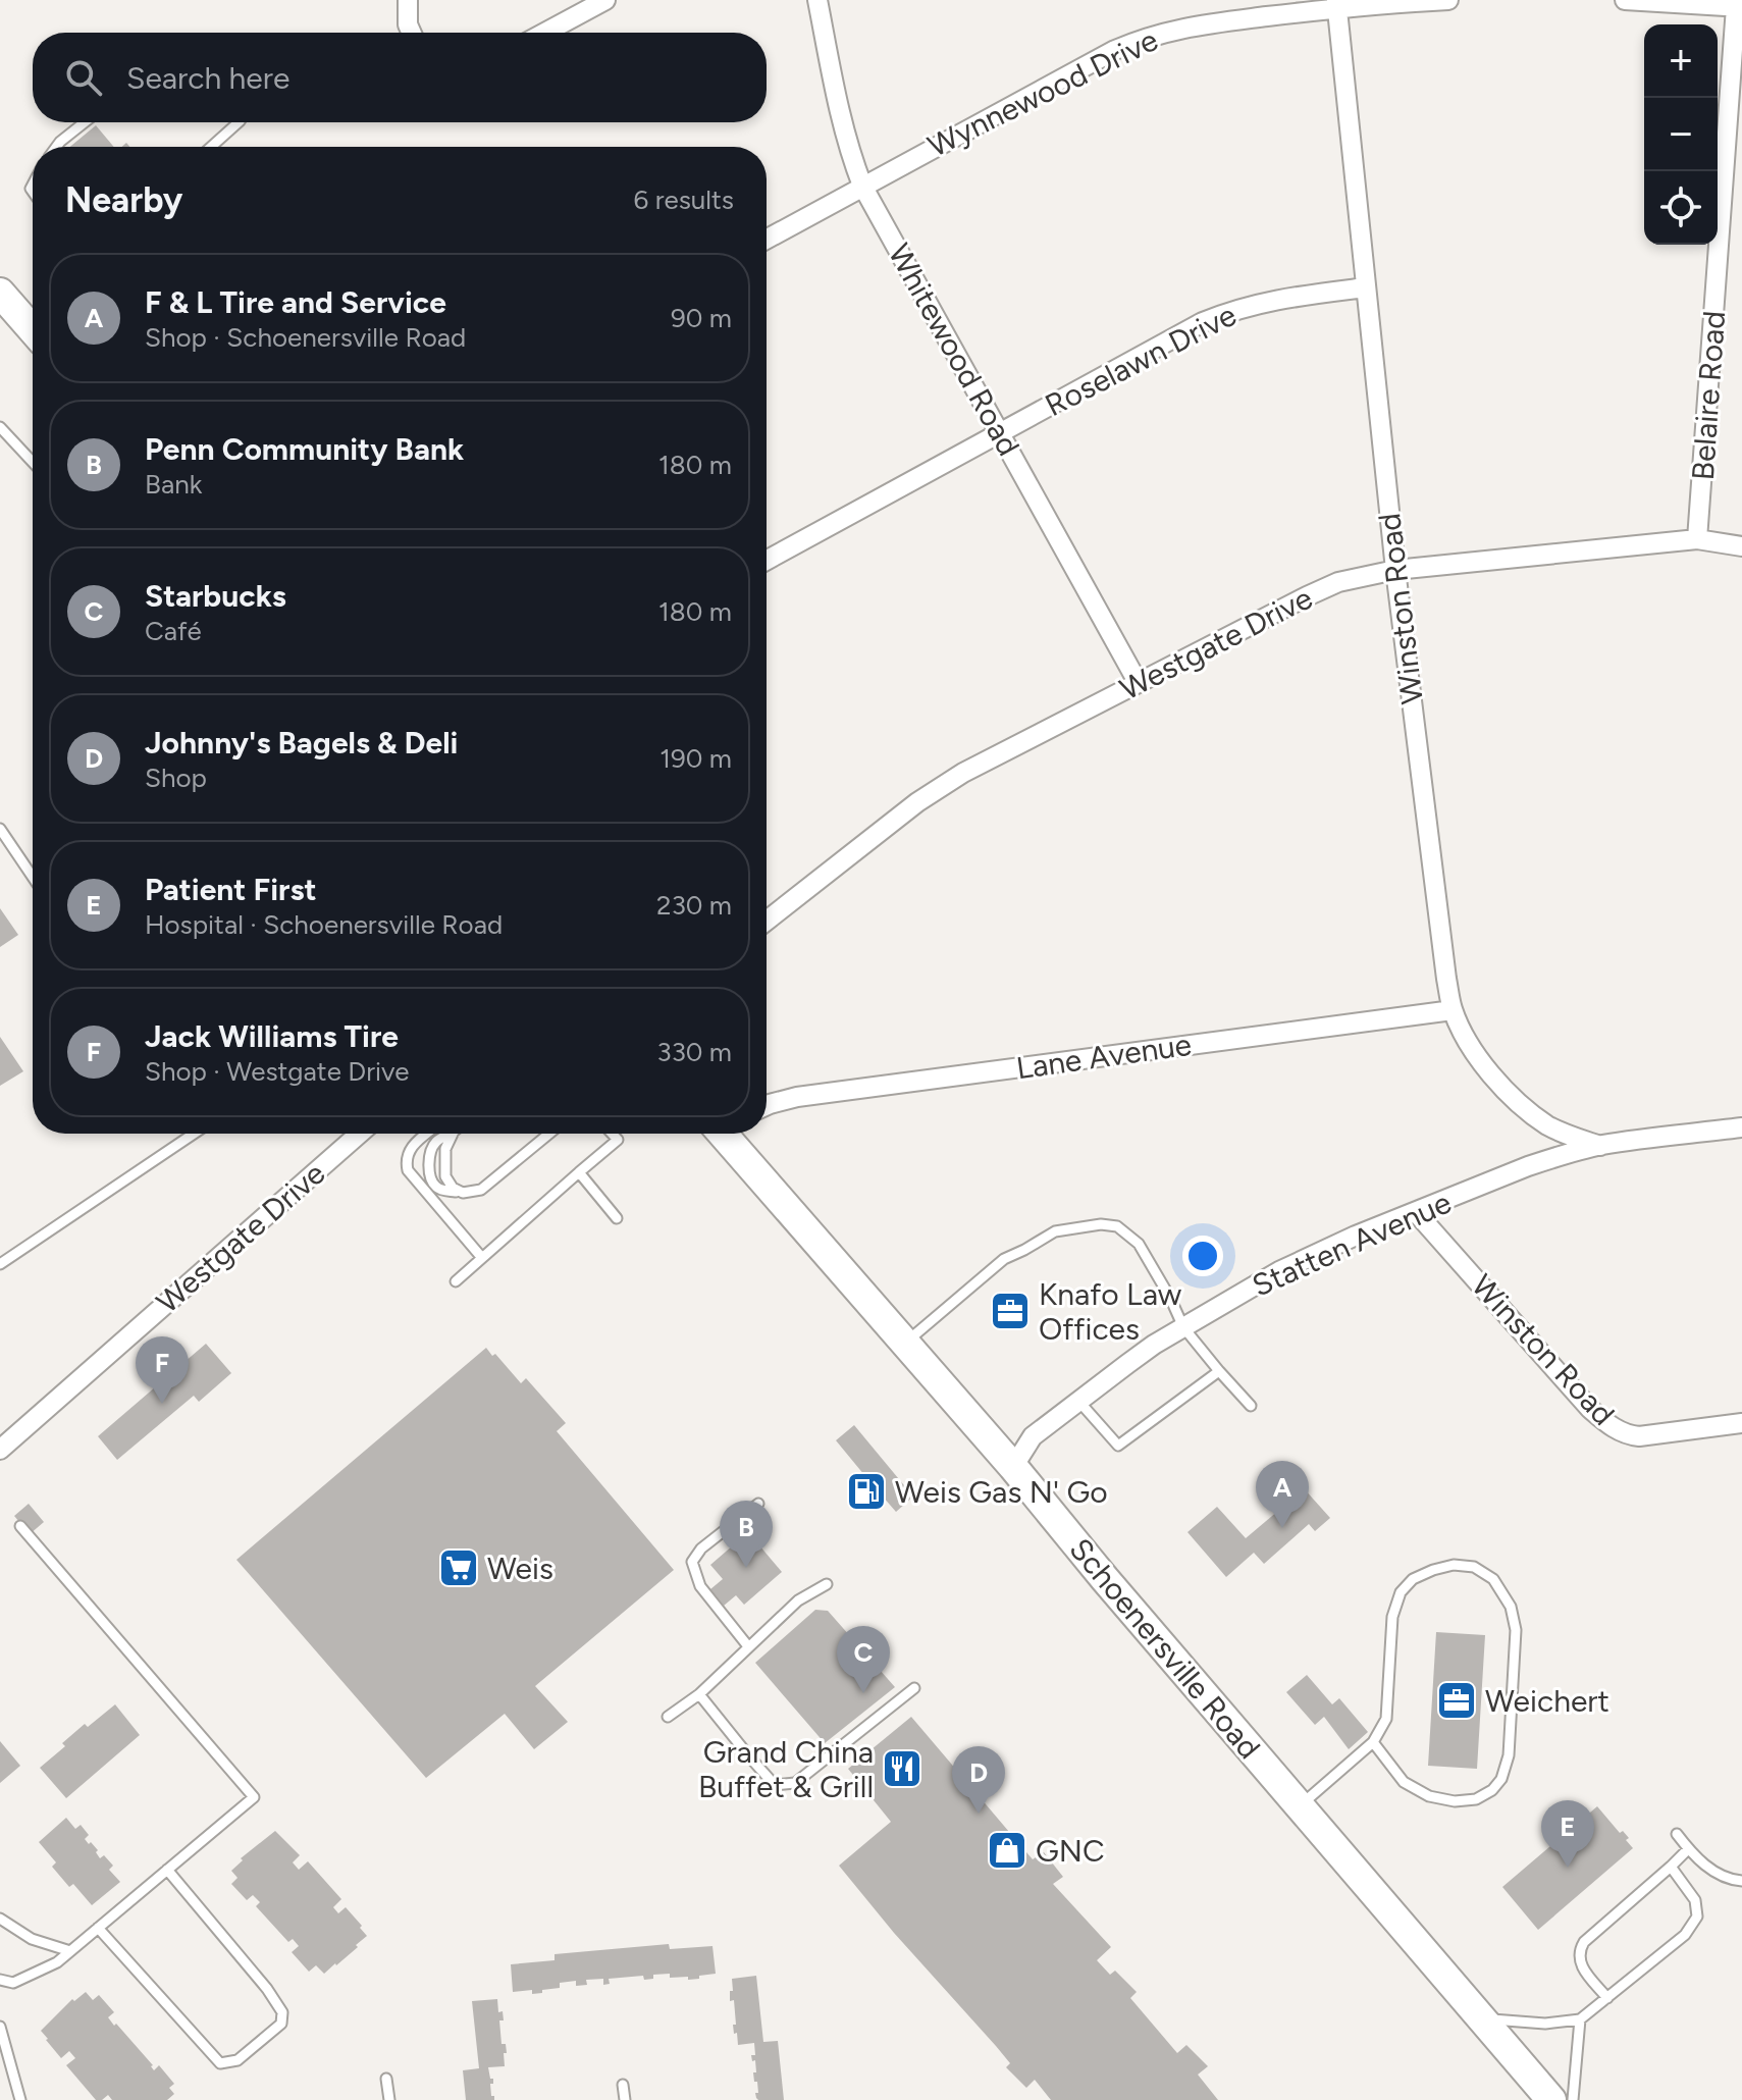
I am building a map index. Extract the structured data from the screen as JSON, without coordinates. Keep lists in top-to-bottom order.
{
  "streets": {
    "main road": ["Schoenersville Road"],
    "street": [
      "Wynnewood Drive",
      "Whitewood Road",
      "Roselawn Drive",
      "Belaire Road",
      "Winston Road",
      "Westgate Drive",
      "Lane Avenue",
      "Statten Avenue"
    ]
  },
  "crossings": [
    ["Wynnewood Drive", "Whitewood Road"],
    ["Wynnewood Drive", "Winston Road"],
    ["Whitewood Road", "Roselawn Drive"],
    ["Whitewood Road", "Westgate Drive"],
    ["Roselawn Drive", "Winston Road"],
    ["Belaire Road", "Westgate Drive"],
    ["Winston Road", "Westgate Drive"],
    ["Winston Road", "Lane Avenue"],
    ["Winston Road", "Statten Avenue"],
    ["Statten Avenue", "Schoenersville Road"]
  ],
  "places": {
    "office": ["Knafo Law Offices", "Weichert"],
    "fuel station": ["Weis Gas N' Go"],
    "supermarket": ["Weis"],
    "restaurant": ["Grand China Buffet & Grill"],
    "shop": ["GNC"]
  },
  "page": {
    "map_buttons": ["+", "−"],
    "search": "Search here",
    "heading": ["Nearby", "6 results"],
    "list": [
      {
        "mark": "A",
        "name": "F & L Tire and Service",
        "note": "Shop · Schoenersville Road",
        "value": "90 m"
      },
      {
        "mark": "B",
        "name": "Penn Community Bank",
        "note": "Bank",
        "value": "180 m"
      },
      {
        "mark": "C",
        "name": "Starbucks",
        "note": "Café",
        "value": "180 m"
      },
      {
        "mark": "D",
        "name": "Johnny's Bagels & Deli",
        "note": "Shop",
        "value": "190 m"
      },
      {
        "mark": "E",
        "name": "Patient First",
        "note": "Hospital · Schoenersville Road",
        "value": "230 m"
      },
      {
        "mark": "F",
        "name": "Jack Williams Tire",
        "note": "Shop · Westgate Drive",
        "value": "330 m"
      }
    ],
    "pins": [
      "F",
      "A",
      "B",
      "C",
      "D",
      "E"
    ]
  }
}
